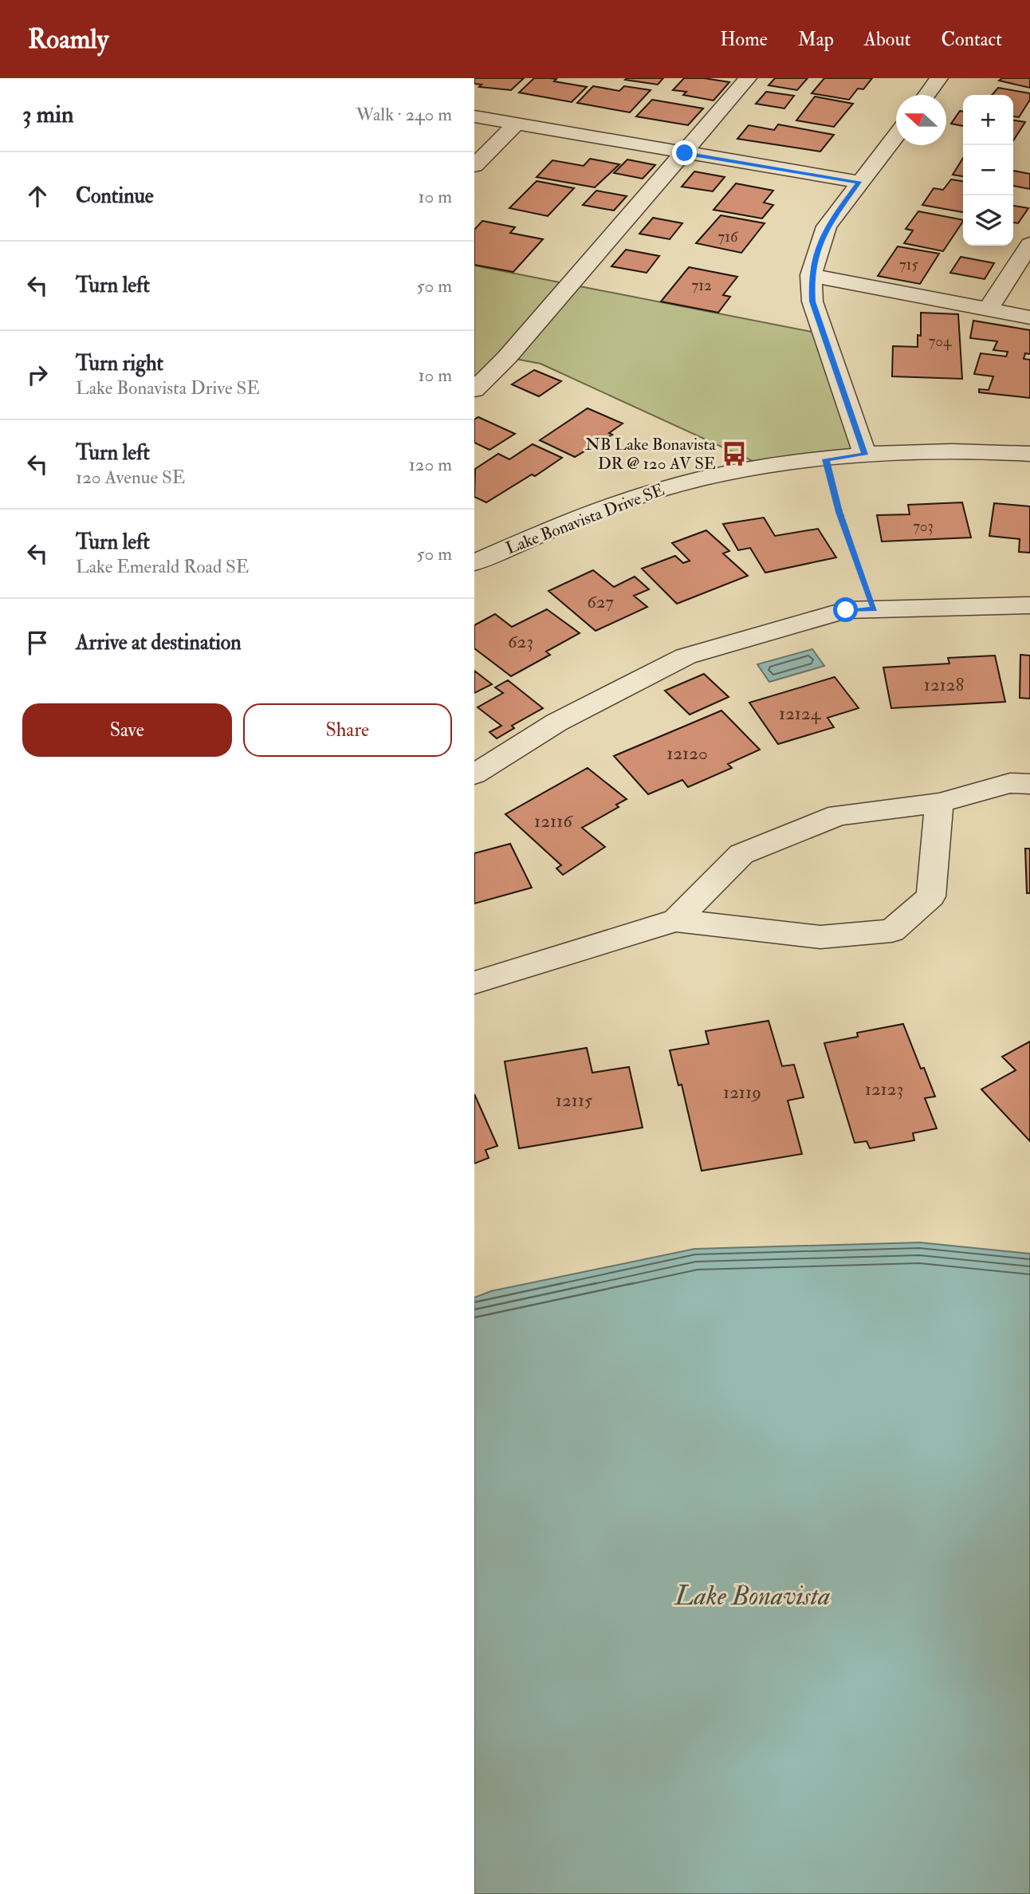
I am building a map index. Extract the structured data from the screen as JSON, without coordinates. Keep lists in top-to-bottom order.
{
  "streets": {
    "street": ["Lake Bonavista Drive SE"]
  },
  "water": ["Lake Bonavista"],
  "places": {
    "bus stop": ["NB Lake Bonavista DR @ 120 AV SE"]
  },
  "house_numbers": [
    "716",
    "715",
    "712",
    "704",
    "703",
    "627",
    "623",
    "12128",
    "12124",
    "12120",
    "12116",
    "12123",
    "12119",
    "12115"
  ],
  "north": "left",
  "page": {
    "header": "Roamly",
    "nav": [
      "Home",
      "Map",
      "About",
      "Contact"
    ],
    "heading": ["3 min", "Walk · 240 m"],
    "map_buttons": ["+", "−"],
    "list": [
      ["Continue", "10 m"],
      ["Turn left", "50 m"],
      ["Turn right", "Lake Bonavista Drive SE", "10 m"],
      ["Turn left", "120 Avenue SE", "120 m"],
      ["Turn left", "Lake Emerald Road SE", "50 m"],
      "Arrive at destination"
    ],
    "buttons": ["Save", "Share"]
  }
}
